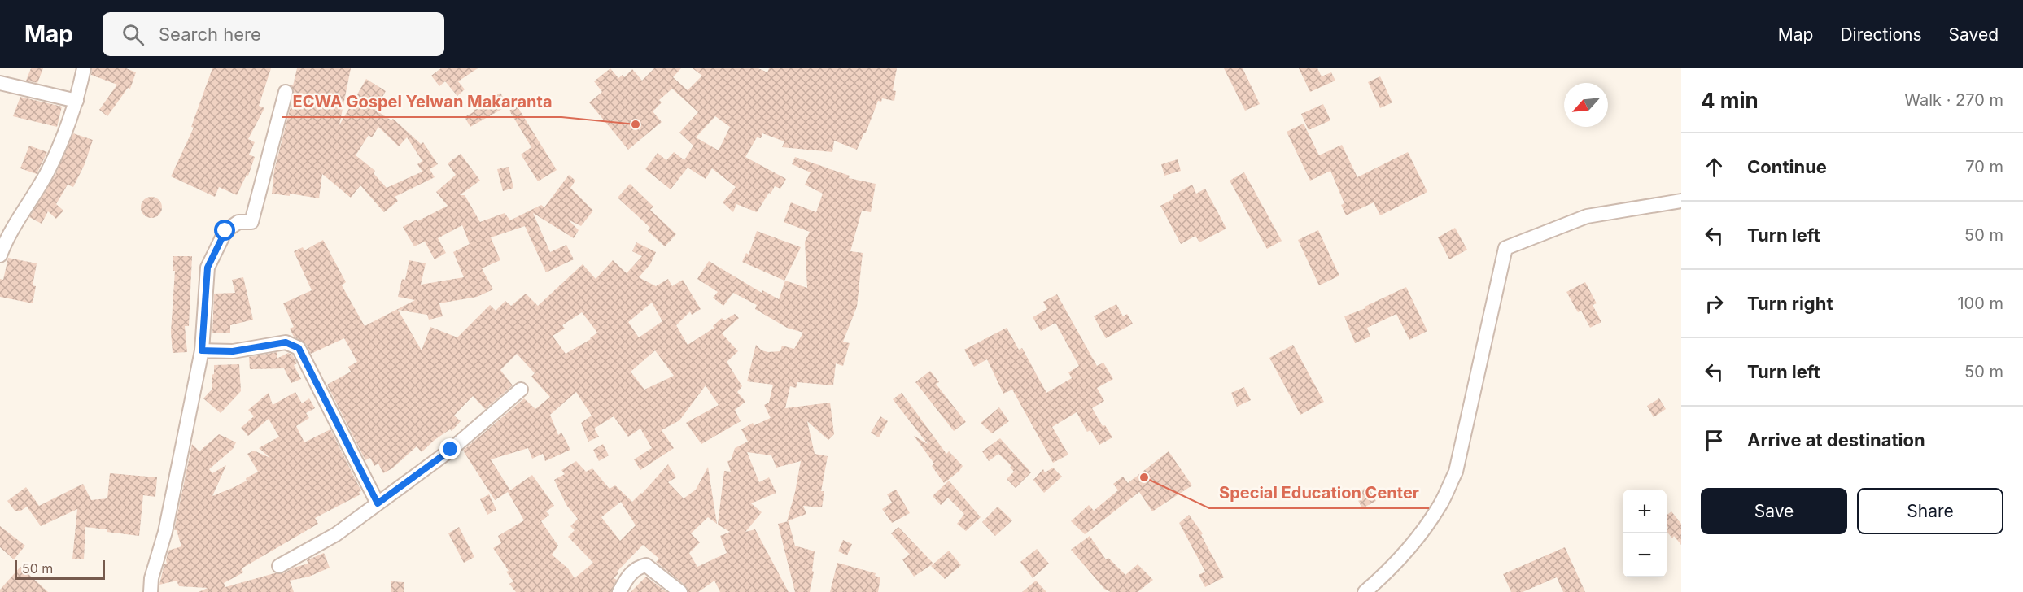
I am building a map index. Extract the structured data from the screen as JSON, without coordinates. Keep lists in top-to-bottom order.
{
  "places": ["ECWA Gospel Yelwan Makaranta", "Special Education Center"],
  "scale_bar": "50 m",
  "north": "bottom left",
  "page": {
    "header": "Map",
    "search": "Search here",
    "nav": ["Map", "Directions", "Saved"],
    "heading": ["4 min", "Walk · 270 m"],
    "list": [
      ["Continue", "70 m"],
      ["Turn left", "50 m"],
      ["Turn right", "100 m"],
      ["Turn left", "50 m"],
      "Arrive at destination"
    ],
    "buttons": ["Save", "Share"],
    "map_buttons": ["+", "−"],
    "scale": "50 m"
  }
}
